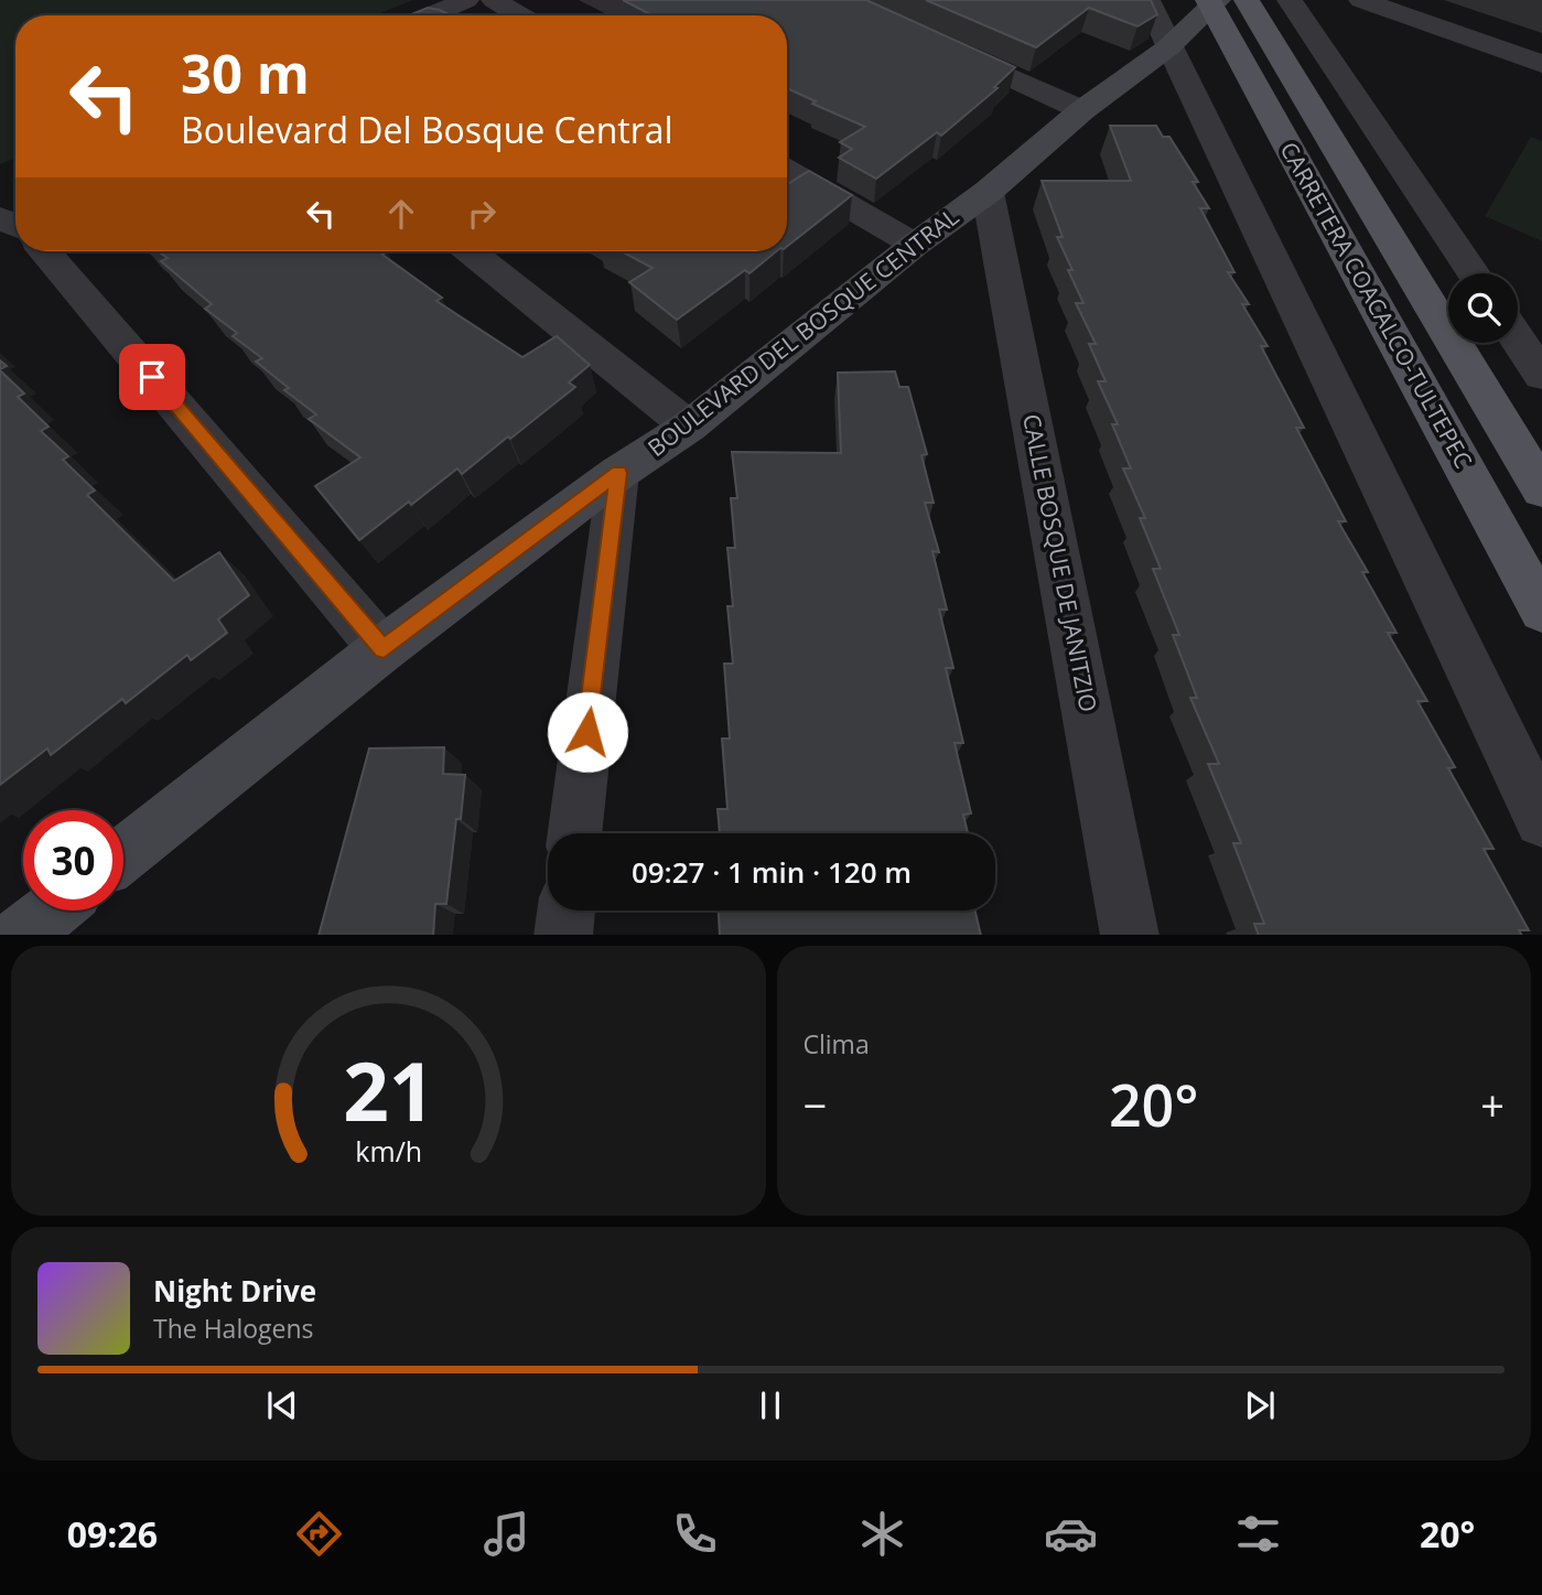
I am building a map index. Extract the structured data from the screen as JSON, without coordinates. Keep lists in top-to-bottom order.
{
  "streets": {
    "main road": ["CARRETERA COACALCO-TULTEPEC"],
    "street": ["BOULEVARD DEL BOSQUE CENTRAL", "CALLE BOSQUE DE JANITZIO"]
  },
  "crossings": [
    ["CARRETERA COACALCO-TULTEPEC", "BOULEVARD DEL BOSQUE CENTRAL"],
    ["BOULEVARD DEL BOSQUE CENTRAL", "CALLE BOSQUE DE JANITZIO"]
  ],
  "page": {
    "turn": ["30 m", "Boulevard Del Bosque Central"],
    "limit": "30",
    "trip": "09:27 · 1 min · 120 m",
    "tile": "Clima",
    "heat": ["−", "20°", "+"],
    "song": ["Night Drive", "The Halogens"],
    "tabs": ["09:26", "20°"],
    "gauge": ["21", "km/h"]
  }
}
